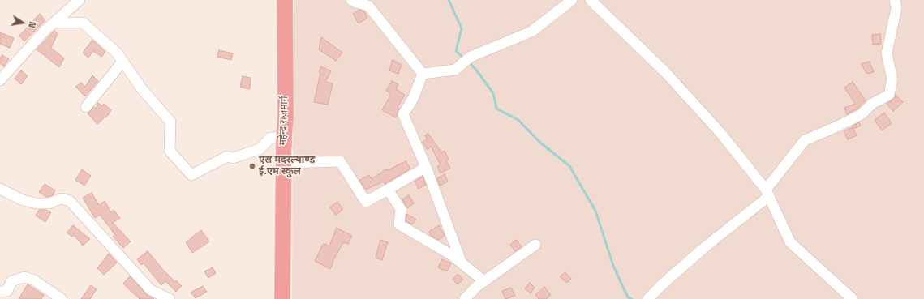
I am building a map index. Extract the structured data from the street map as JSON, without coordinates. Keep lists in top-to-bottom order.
{
  "streets": {
    "highway": ["महेन्द्र राजमार्ग"]
  },
  "places": ["एस मदरल्याण्ड ई.एम स्कुल"],
  "north": "right"
}
